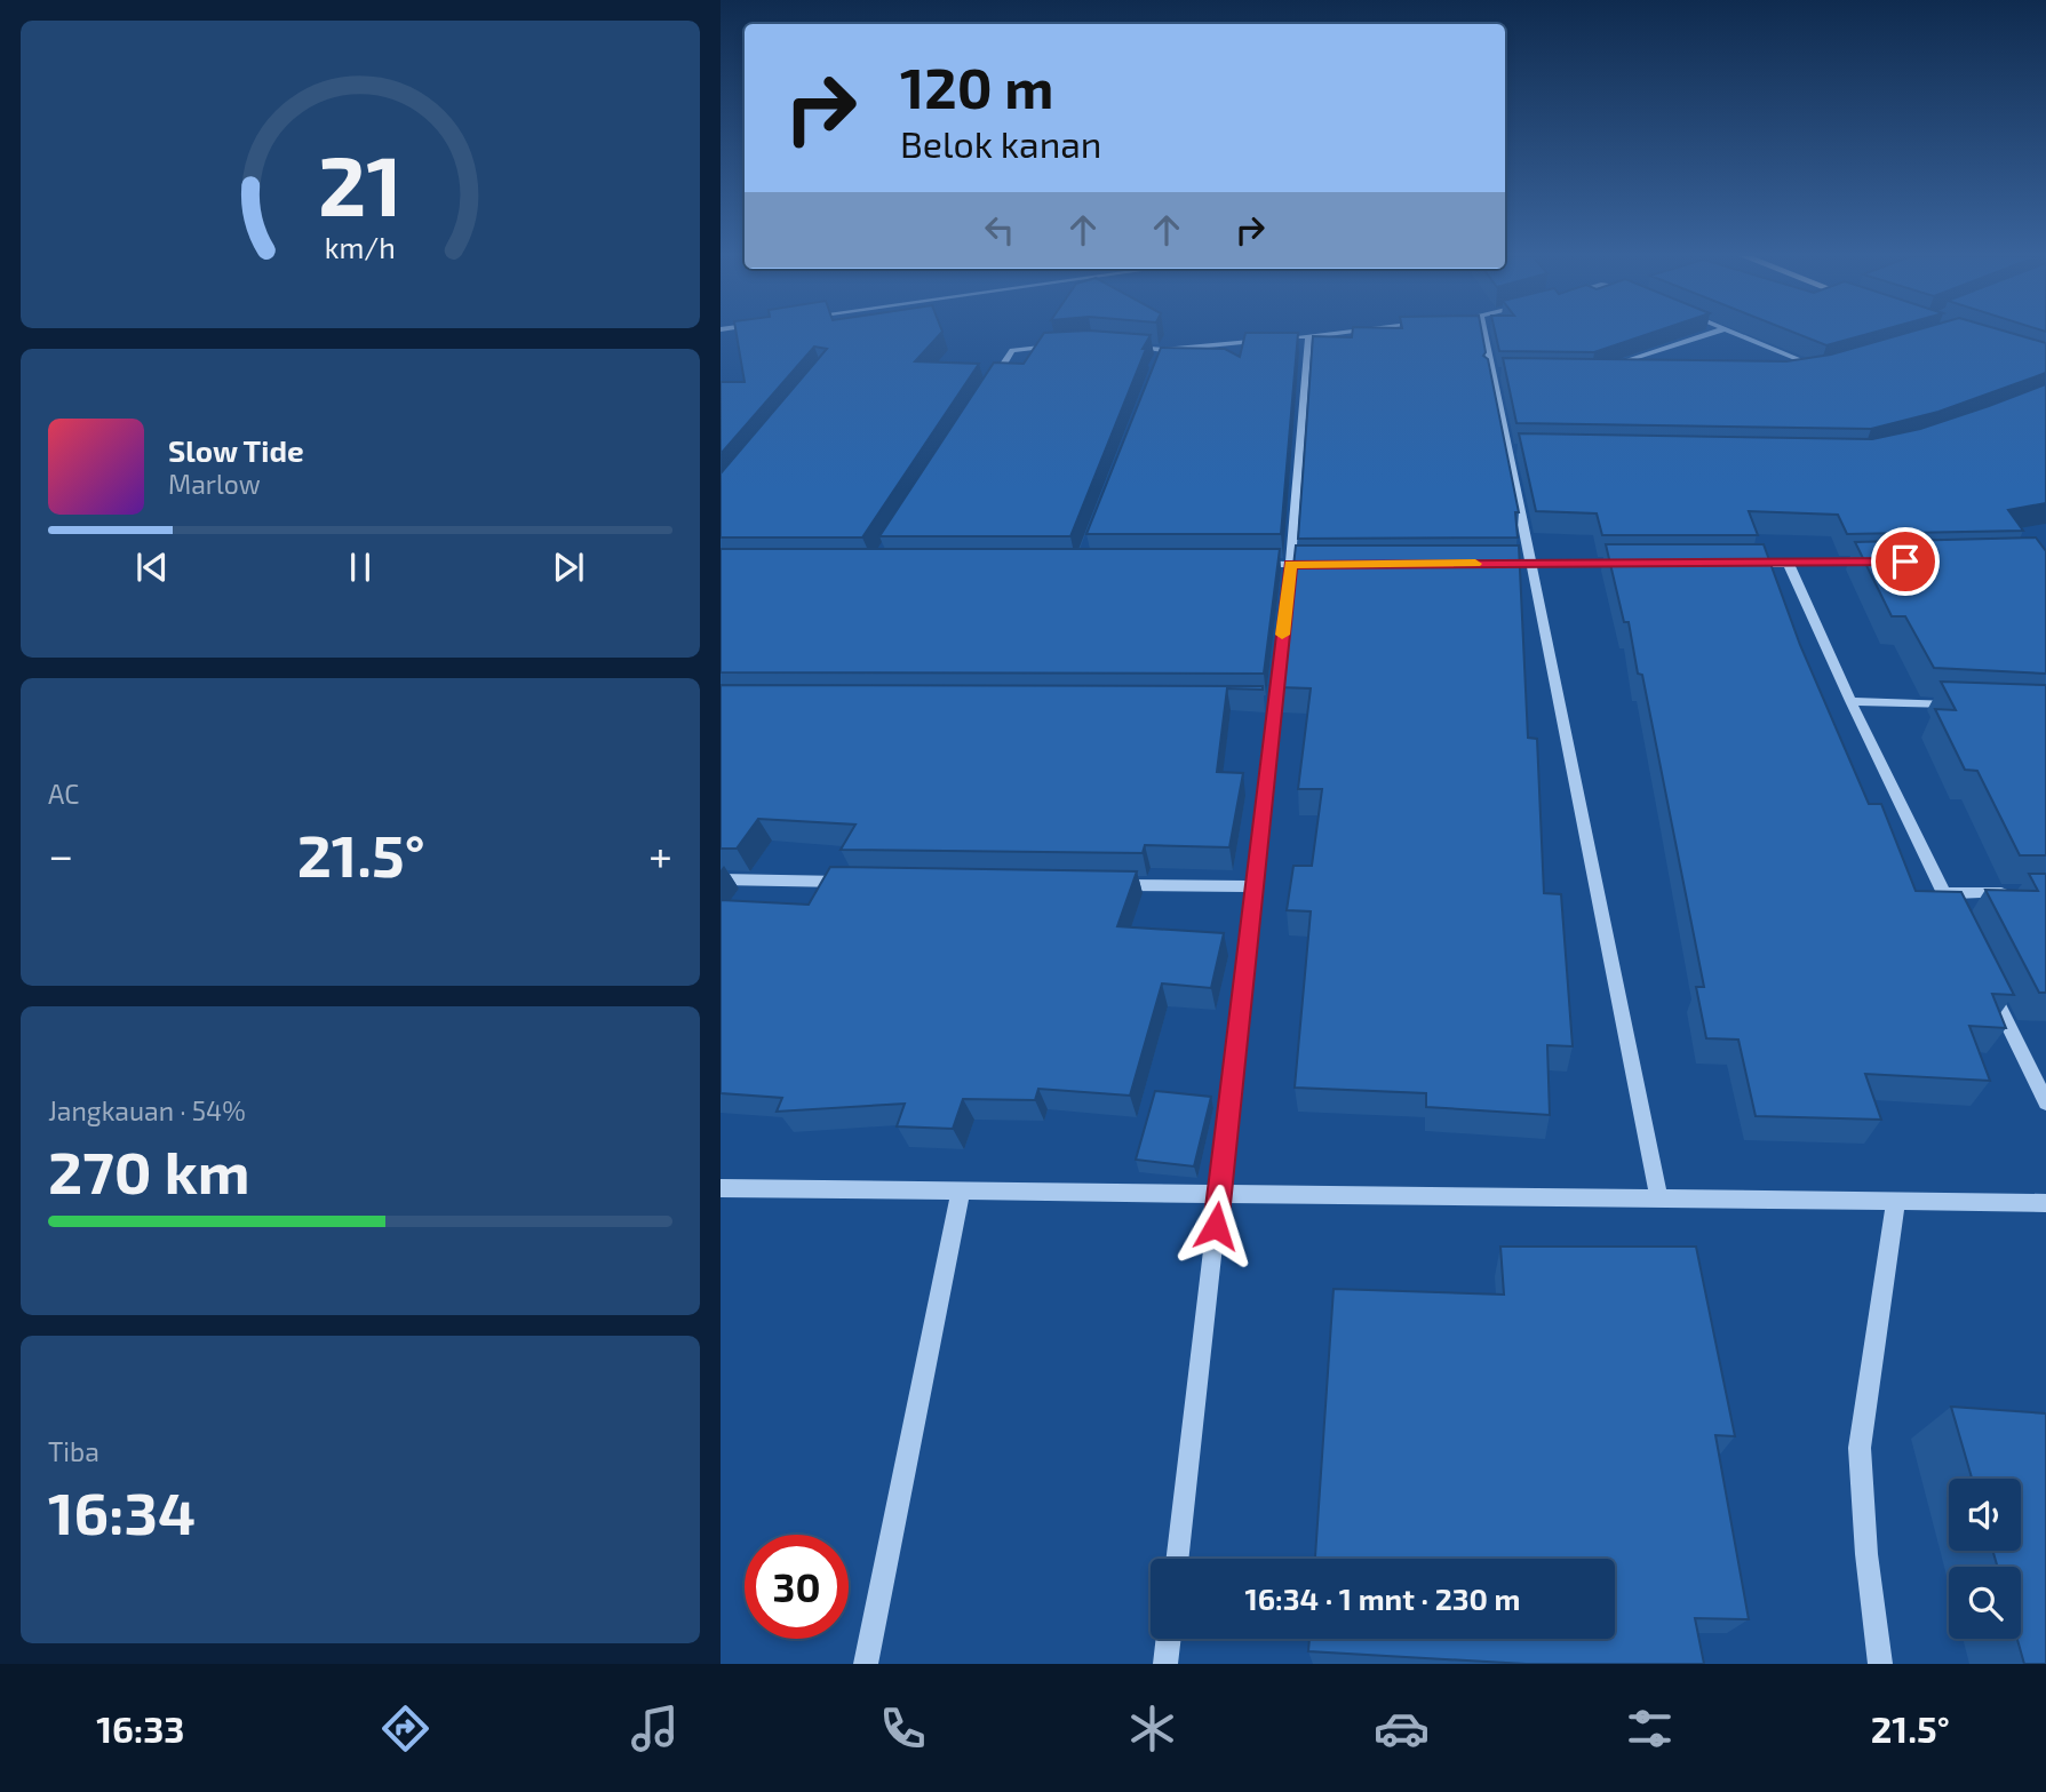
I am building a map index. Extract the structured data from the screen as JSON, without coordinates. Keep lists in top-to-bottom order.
{
  "page": {
    "turn": ["120 m", "Belok kanan"],
    "song": ["Slow Tide", "Marlow"],
    "tile": [
      "AC",
      ["Jangkauan · 54%", "270 km"],
      ["Tiba", "16:34"]
    ],
    "heat": ["−", "21.5°", "+"],
    "limit": "30",
    "trip": "16:34 · 1 mnt · 230 m",
    "tabs": ["16:33", "21.5°"],
    "gauge": ["21", "km/h"]
  }
}
